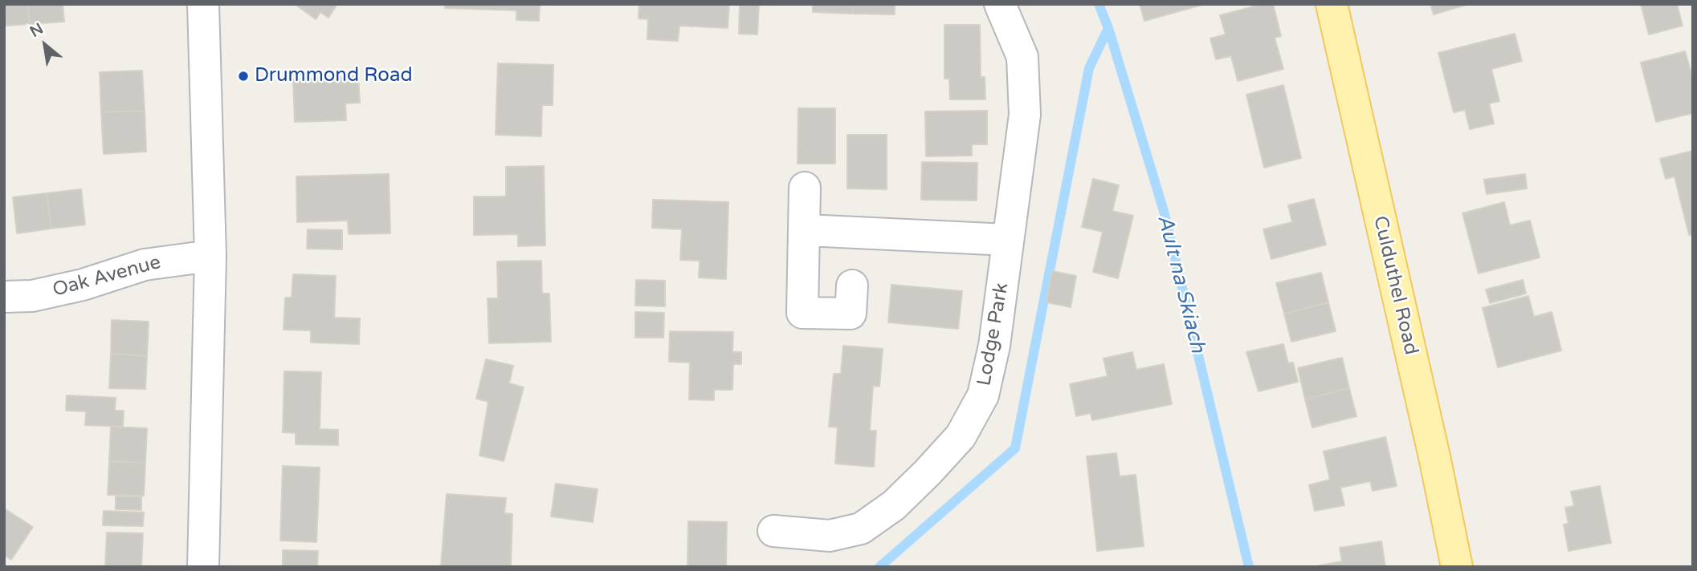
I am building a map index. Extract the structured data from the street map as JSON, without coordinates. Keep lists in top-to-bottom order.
{
  "streets": {
    "main road": ["Culduthel Road"],
    "street": ["Oak Avenue", "Lodge Park"]
  },
  "water": ["Ault na Skiach"],
  "places": ["Drummond Road"],
  "north": "top left"
}
